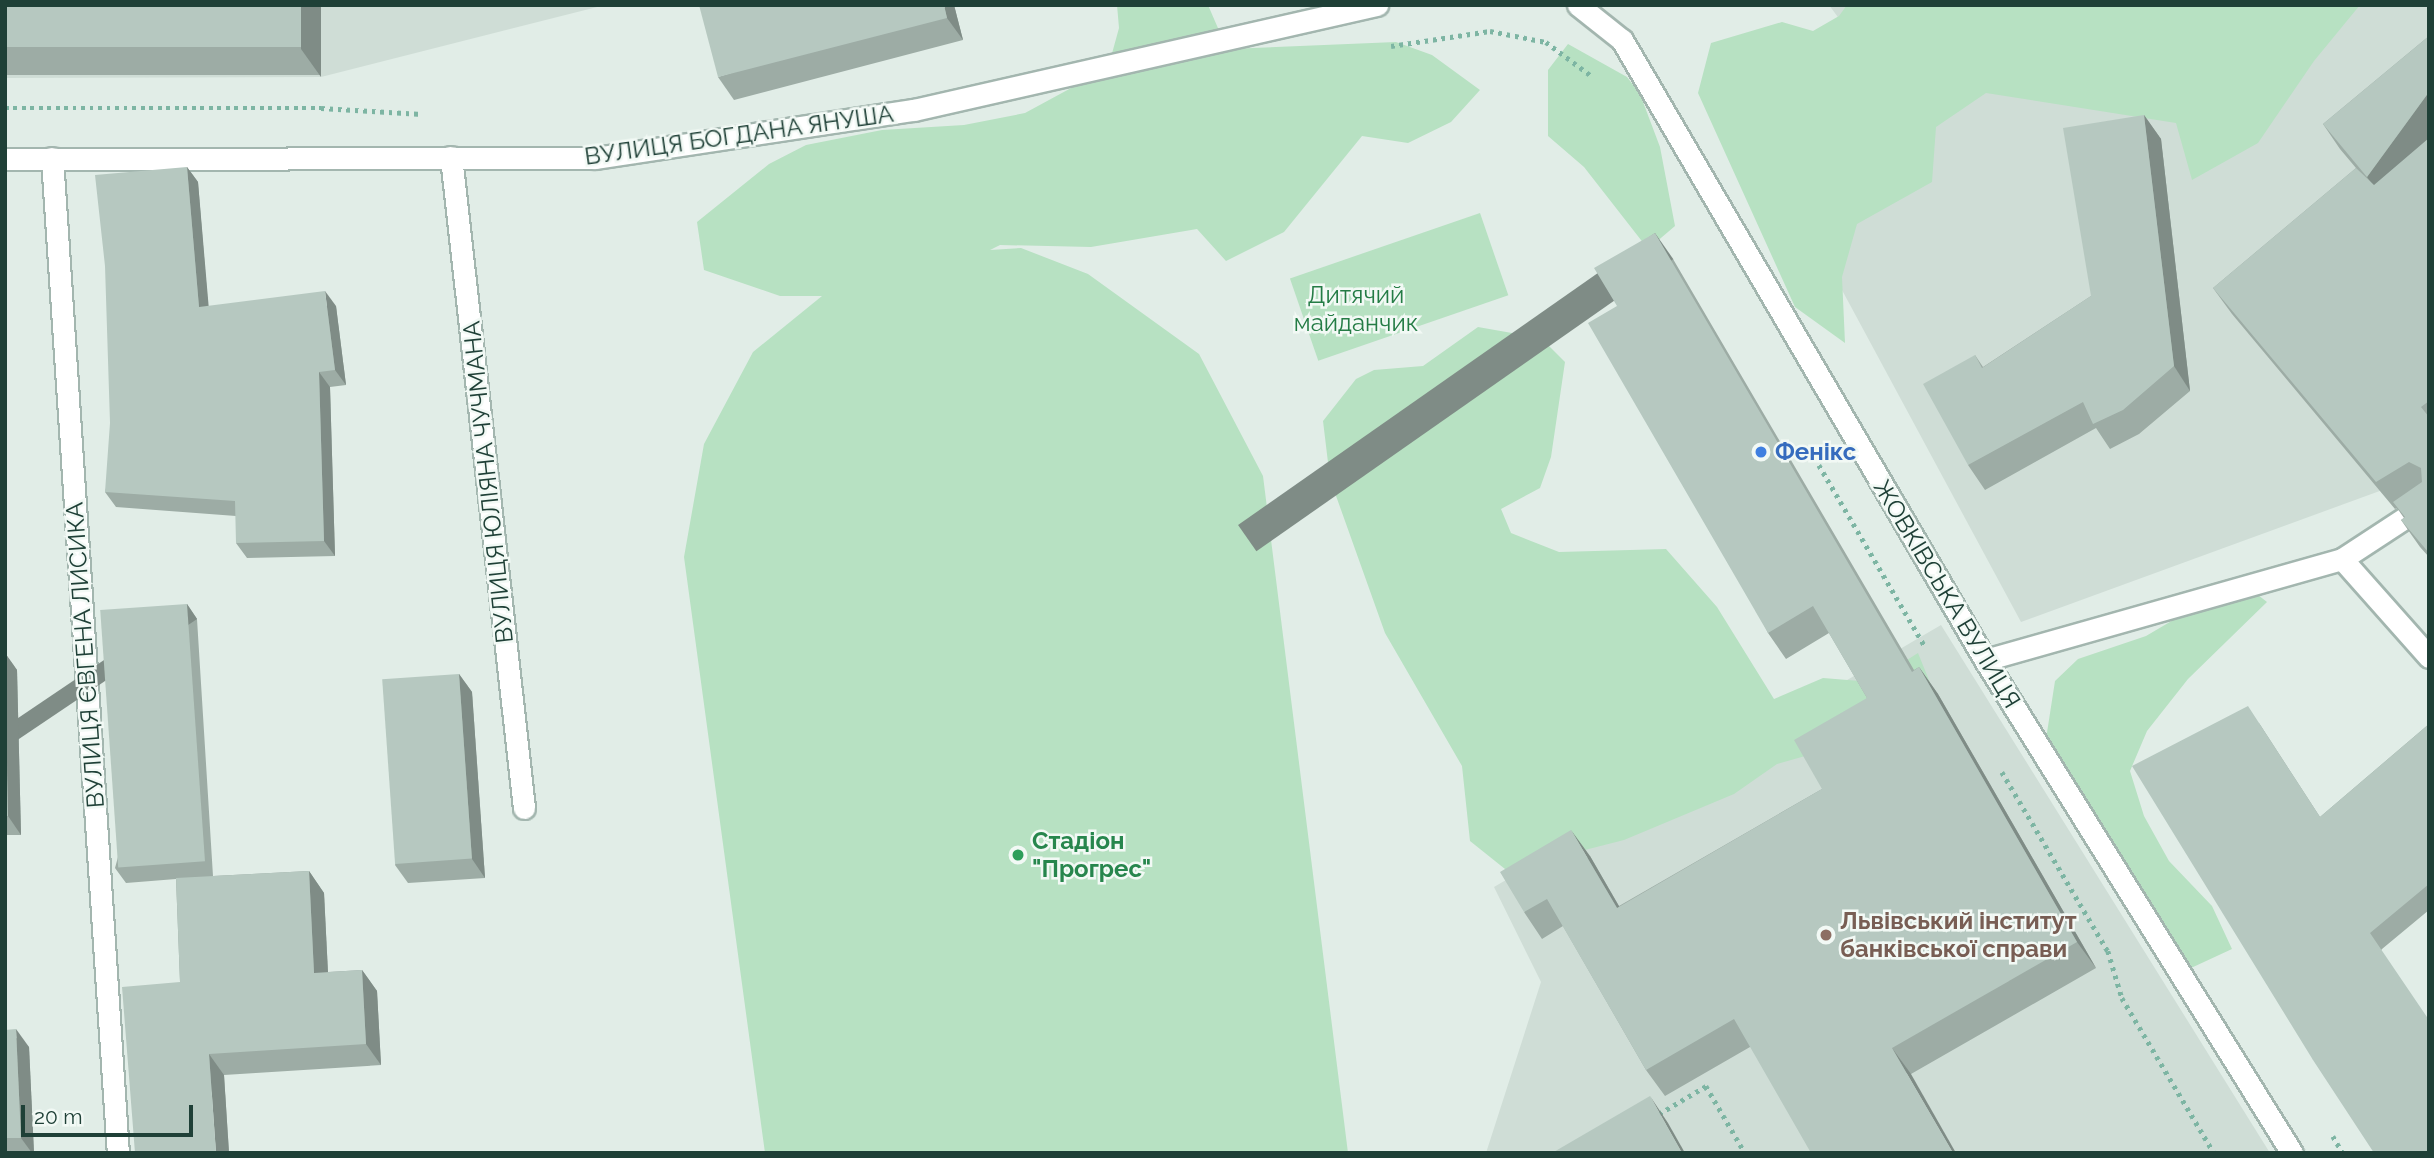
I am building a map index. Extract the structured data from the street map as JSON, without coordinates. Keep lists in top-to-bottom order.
{
  "streets": {
    "street": [
      "ВУЛИЦЯ БОГДАНА ЯНУША",
      "ВУЛИЦЯ ЮЛІЯНА ЧУЧМАНА",
      "ЖОВКІВСЬКА ВУЛИЦЯ",
      "ВУЛИЦЯ ЄВГЕНА ЛИСИКА"
    ]
  },
  "crossings": [
    ["ВУЛИЦЯ БОГДАНА ЯНУША", "ВУЛИЦЯ ЮЛІЯНА ЧУЧМАНА"],
    ["ВУЛИЦЯ БОГДАНА ЯНУША", "ВУЛИЦЯ ЄВГЕНА ЛИСИКА"]
  ],
  "parks": ["Дитячий майданчик"],
  "places": ["Фенікс", "Стадіон \"Прогрес\"", "Львівський інститут банківської справи"],
  "scale_bar": "20 m"
}
